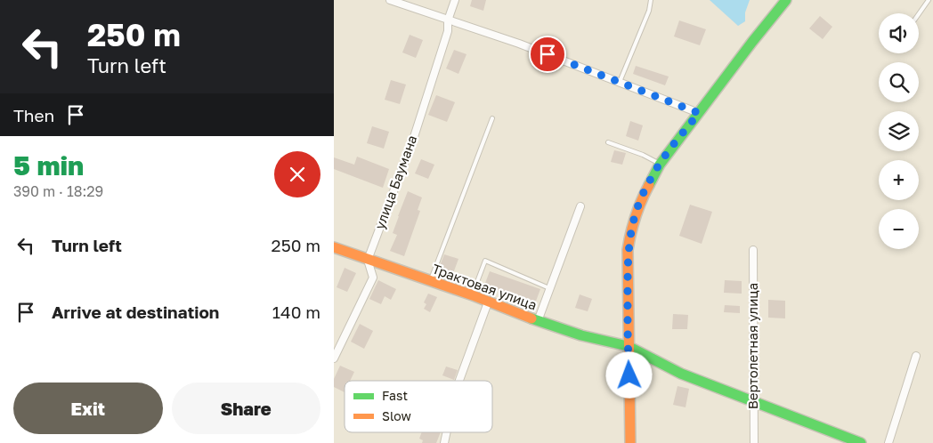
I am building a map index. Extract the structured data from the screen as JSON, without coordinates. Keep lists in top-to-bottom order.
{
  "streets": {
    "street": ["улица Баумана", "Трактовая улица", "Вертолетная улица"]
  },
  "crossings": [
    ["улица Баумана", "Трактовая улица"],
    ["Трактовая улица", "Вертолетная улица"]
  ],
  "legend": ["Fast", "Slow"],
  "page": {
    "turn": ["250 m", "Turn left"],
    "map_buttons": ["+", "−"],
    "then": "Then",
    "heading": ["5 min", "390 m · 18:29"],
    "list": [
      {
        "name": "Turn left",
        "value": "250 m"
      },
      {
        "name": "Arrive at destination",
        "value": "140 m"
      }
    ],
    "buttons": ["Exit", "Share"]
  }
}
